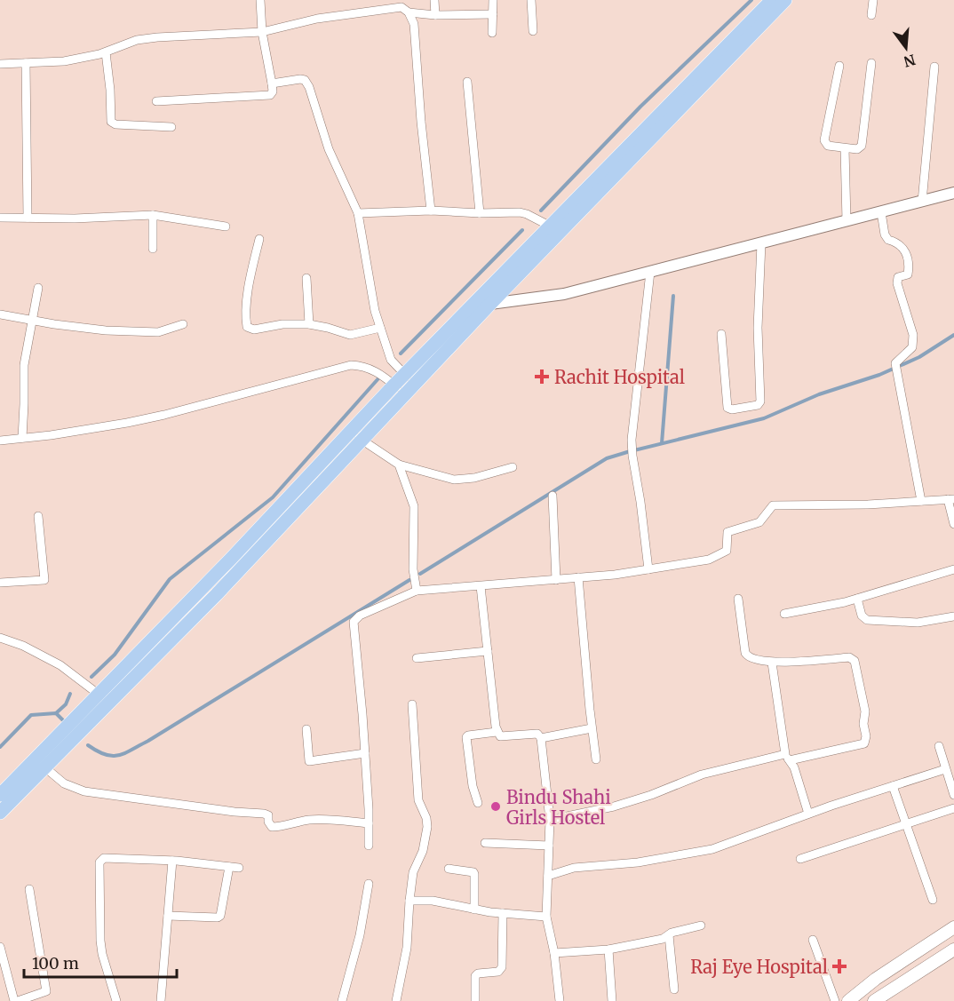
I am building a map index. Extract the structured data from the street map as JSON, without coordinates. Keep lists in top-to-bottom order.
{
  "places": {
    "health": ["Rachit Hospital", "Raj Eye Hospital"],
    "other": ["Bindu Shahi Girls Hostel"]
  },
  "scale_bar": "100 m",
  "north": "bottom"
}
